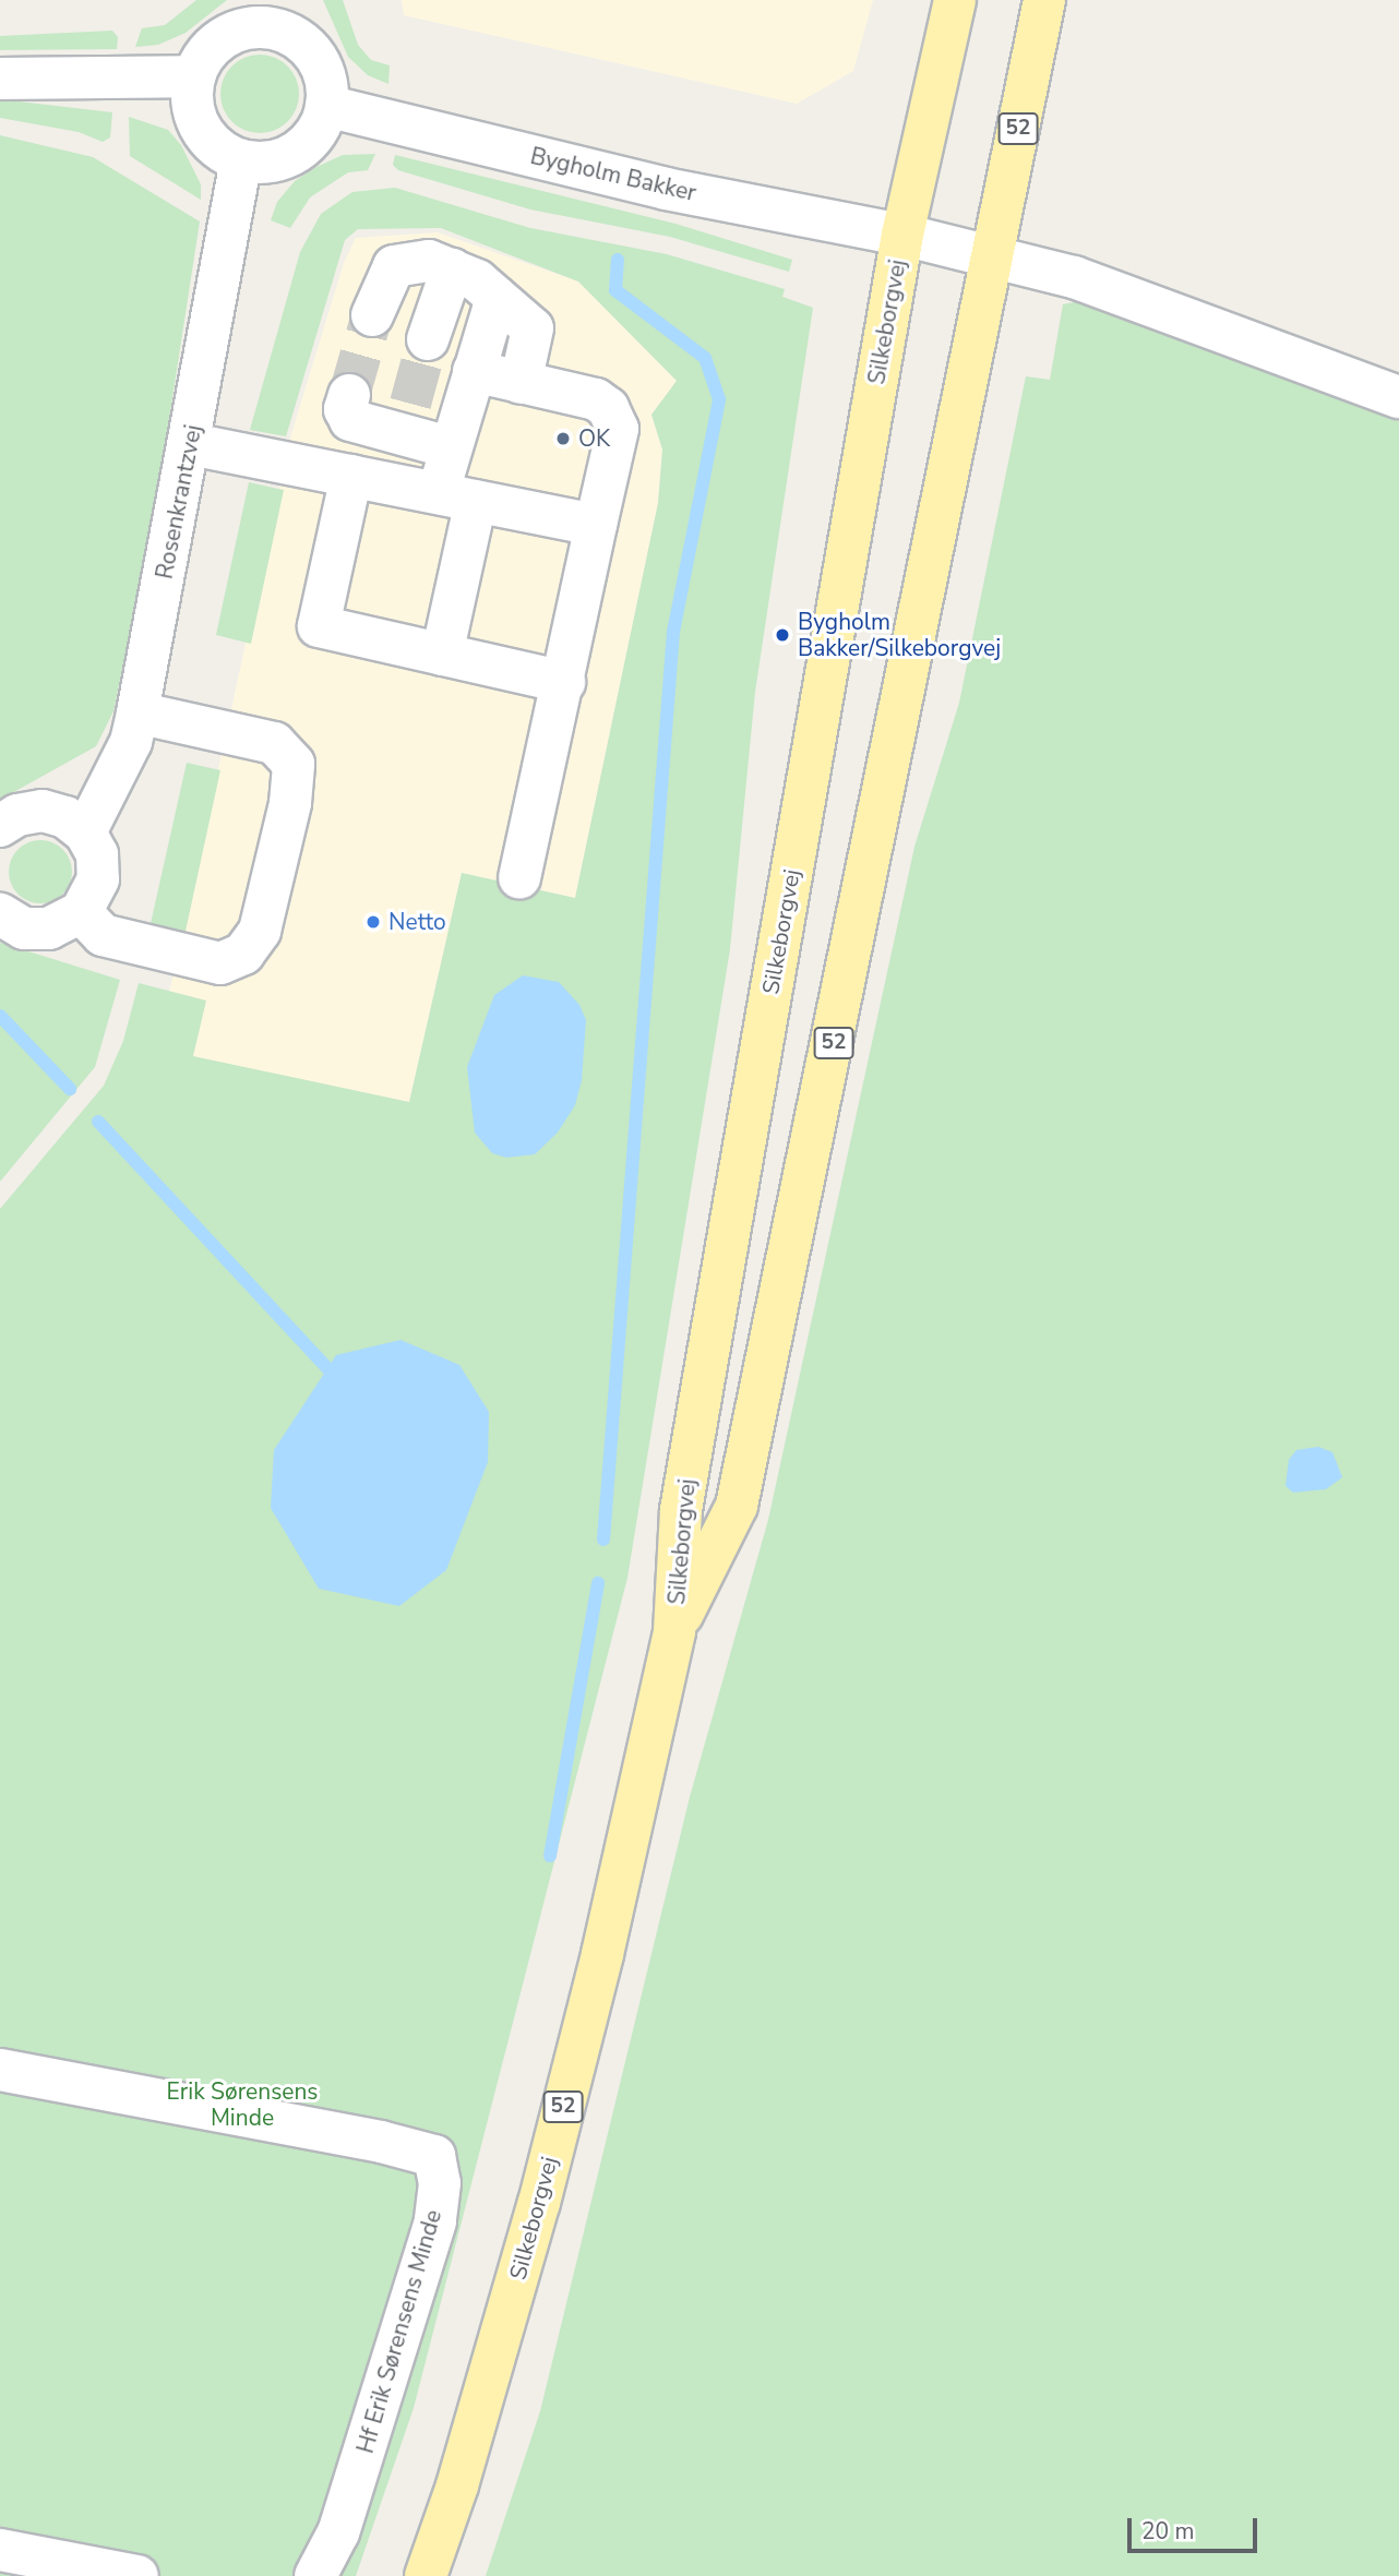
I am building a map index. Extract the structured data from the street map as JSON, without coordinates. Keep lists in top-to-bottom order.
{
  "streets": {
    "main road": ["52", "Silkeborgvej"],
    "street": ["Bygholm Bakker", "Rosenkrantzvej", "Hf Erik Sørensens Minde"]
  },
  "crossings": [
    ["Bygholm Bakker", "Silkeborgvej"],
    ["Bygholm Bakker", "Rosenkrantzvej"]
  ],
  "parks": ["Erik Sørensens Minde"],
  "places": ["OK", "Bygholm Bakker/Silkeborgvej", "Netto"],
  "scale_bar": "20 m"
}
